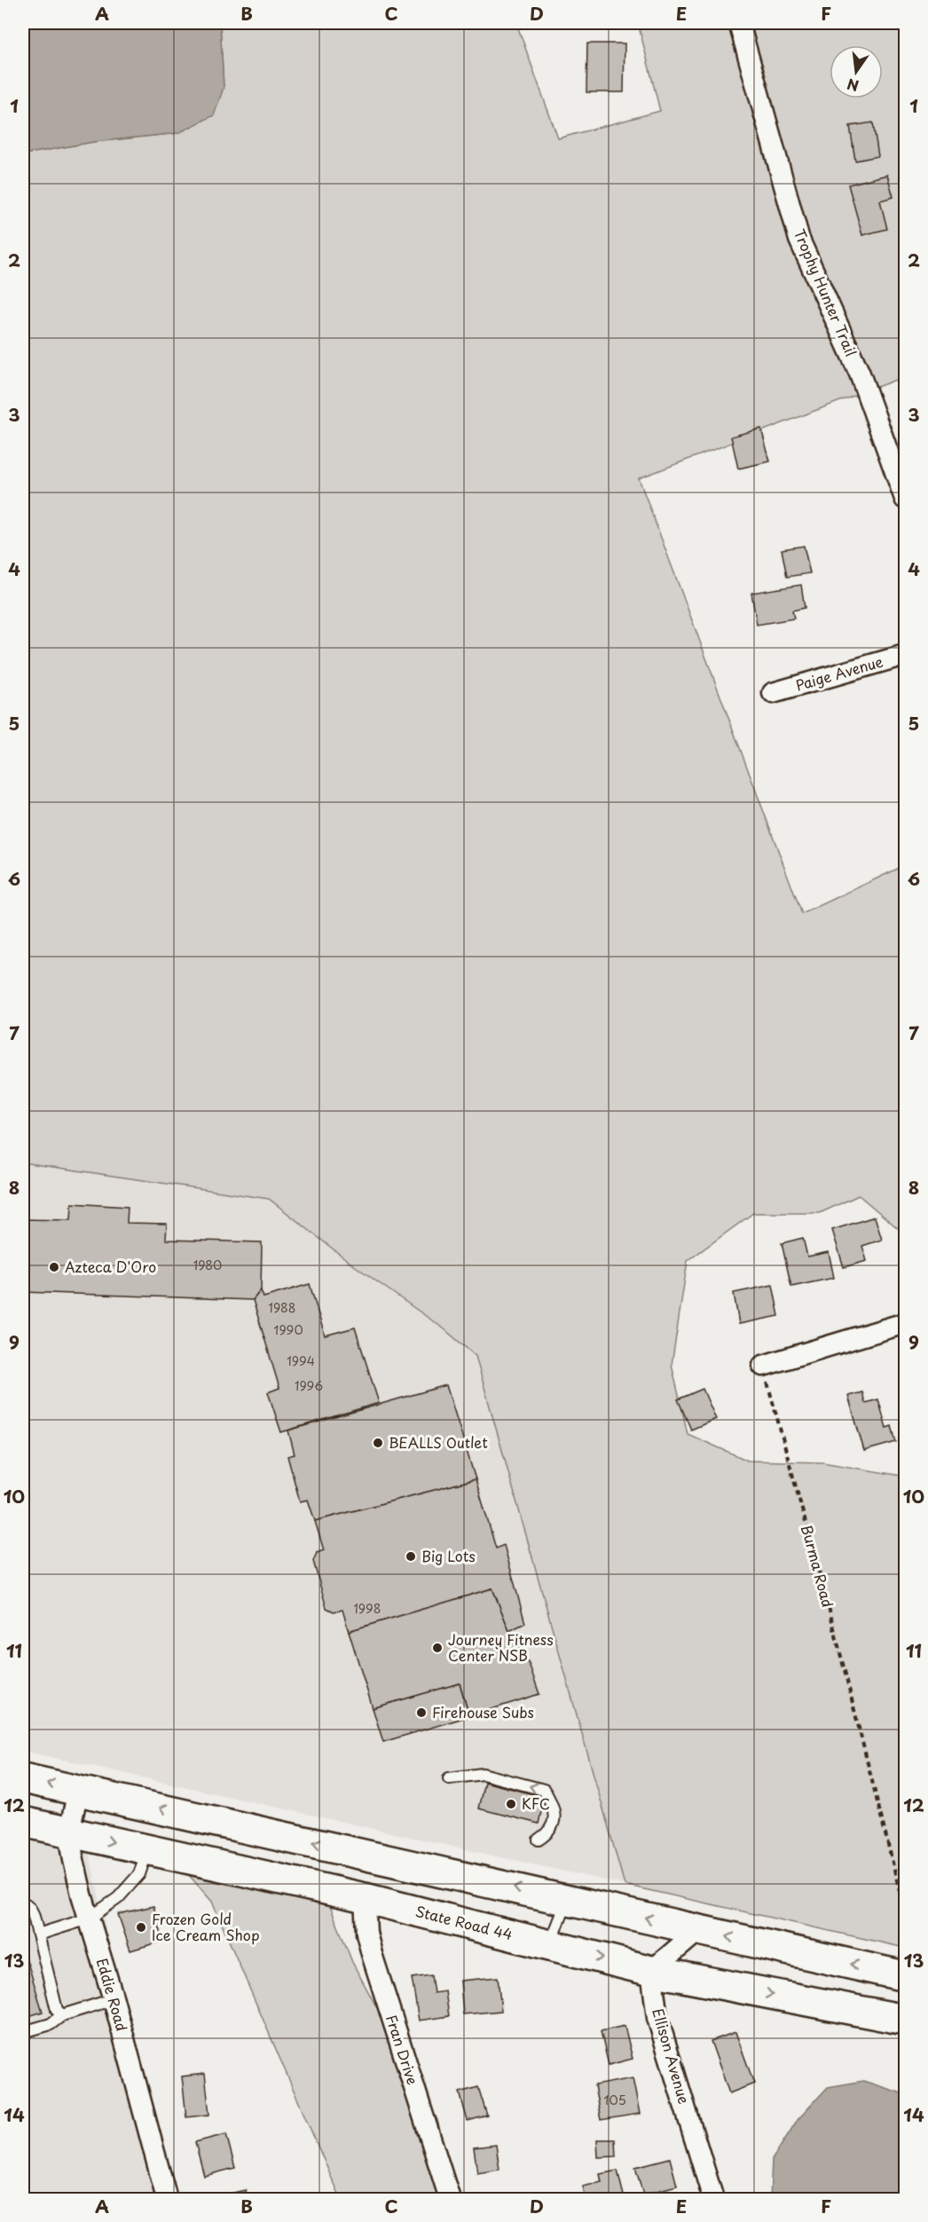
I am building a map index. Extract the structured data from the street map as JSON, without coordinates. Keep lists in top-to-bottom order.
{
  "streets": {
    "main road": ["State Road 44"],
    "street": [
      "Trophy Hunter Trail",
      "Paige Avenue",
      "Eddie Road",
      "Fran Drive",
      "Ellison Avenue"
    ],
    "path": ["Burma Road"]
  },
  "crossings": [
    ["State Road 44", "Eddie Road"],
    ["State Road 44", "Fran Drive"],
    ["State Road 44", "Ellison Avenue"]
  ],
  "places": [
    "Azteca D'Oro",
    "BEALLS Outlet",
    "Big Lots",
    "Journey Fitness Center NSB",
    "Firehouse Subs",
    "KFC",
    "Frozen Gold Ice Cream Shop"
  ],
  "house_numbers": [
    "1980",
    "1988",
    "1990",
    "1994",
    "1996",
    "1998",
    "105"
  ],
  "north": "bottom",
  "grid": {
    "columns": [
      "A",
      "B",
      "C",
      "D",
      "E",
      "F"
    ],
    "rows": [
      "1",
      "2",
      "3",
      "4",
      "5",
      "6",
      "7",
      "8",
      "9",
      "10",
      "11",
      "12",
      "13",
      "14"
    ]
  }
}
